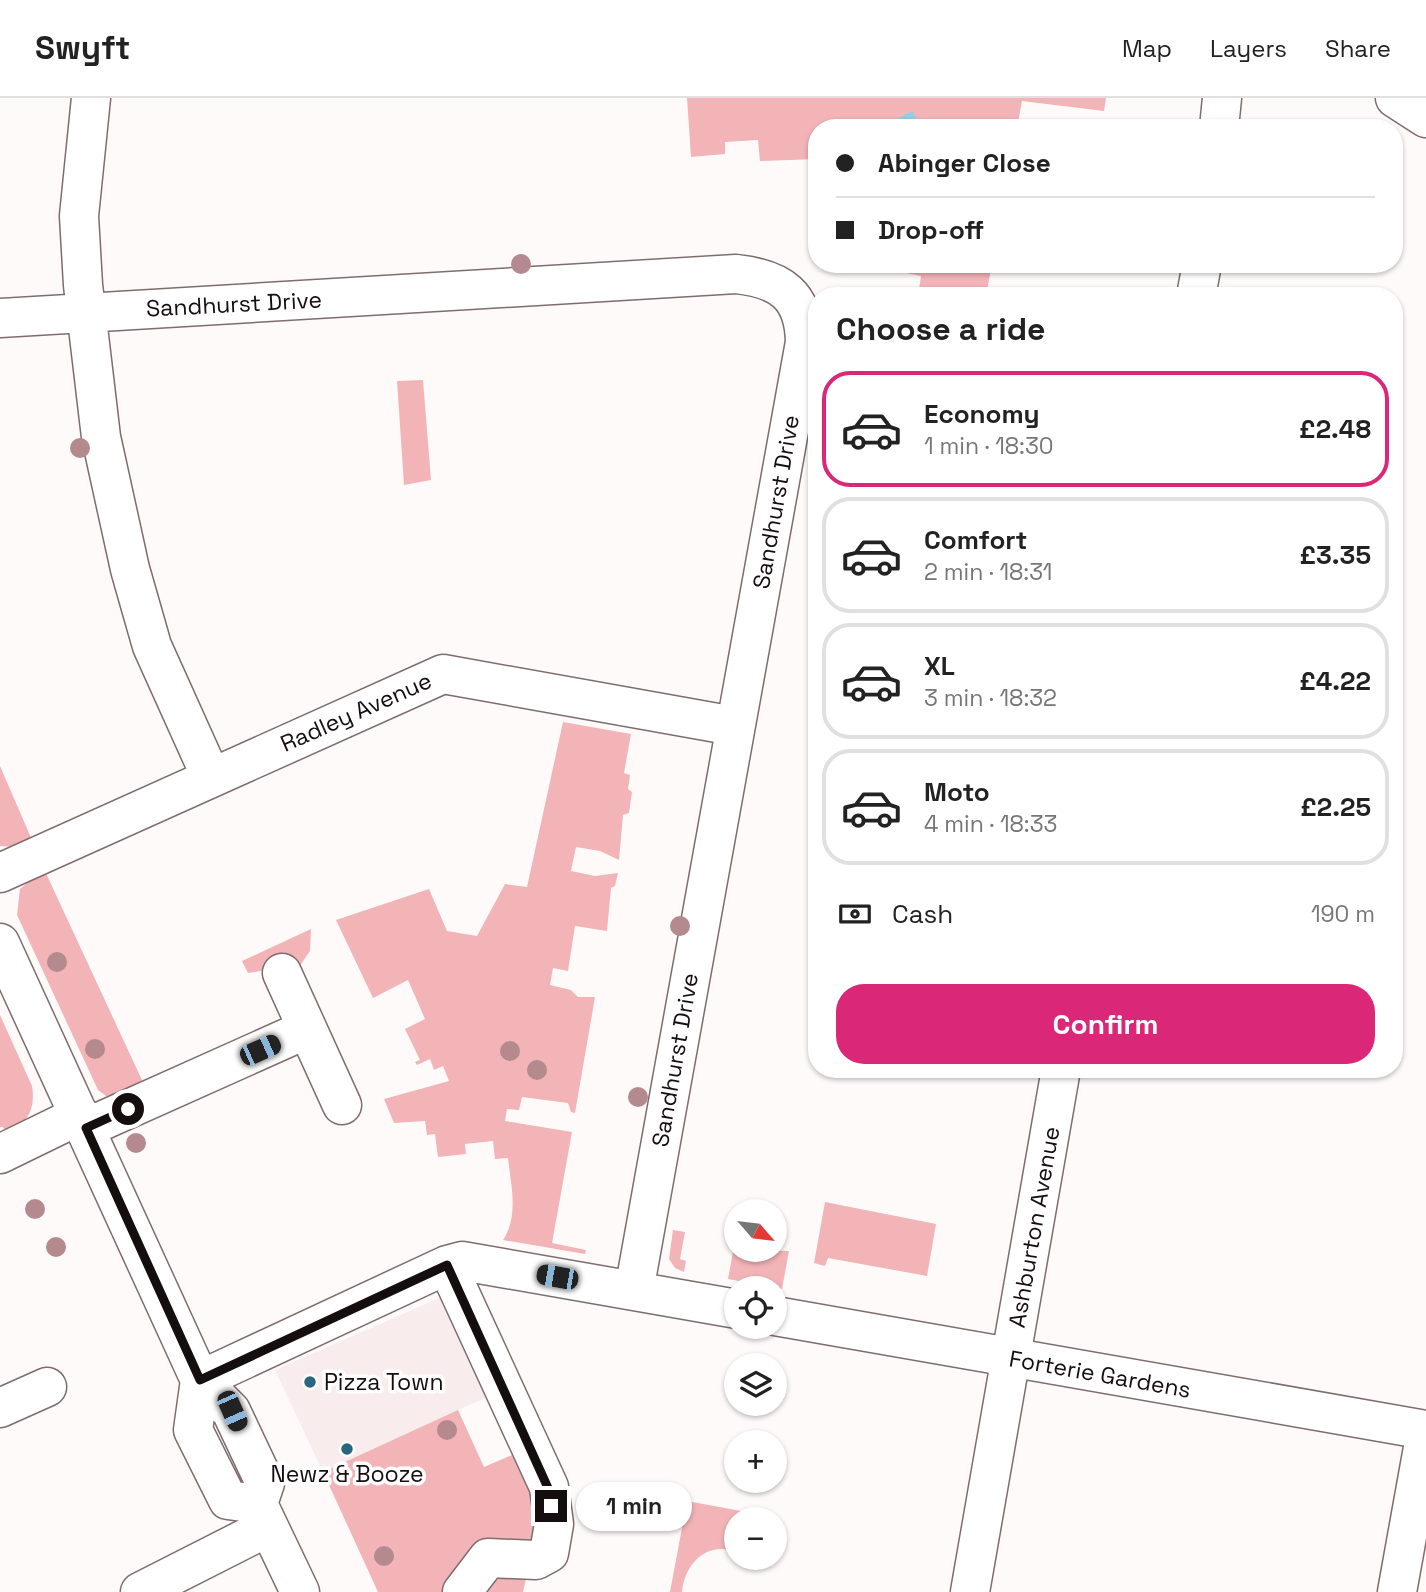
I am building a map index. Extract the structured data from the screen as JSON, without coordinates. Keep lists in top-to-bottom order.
{
  "streets": {
    "street": [
      "Sandhurst Drive",
      "Radley Avenue",
      "Ashburton Avenue",
      "Forterie Gardens"
    ]
  },
  "crossings": [
    ["Sandhurst Drive", "Radley Avenue"],
    ["Ashburton Avenue", "Forterie Gardens"]
  ],
  "places": ["Pizza Town", "Newz & Booze"],
  "north": "bottom right",
  "page": {
    "header": "Swyft",
    "nav": ["Map", "Layers", "Share"],
    "banner": ["Abinger Close", "Drop-off"],
    "heading": "Choose a ride",
    "list": [
      {
        "name": "Economy",
        "note": "1 min · 18:30",
        "value": "£2.48"
      },
      {
        "name": "Comfort",
        "note": "2 min · 18:31",
        "value": "£3.35"
      },
      {
        "name": "XL",
        "note": "3 min · 18:32",
        "value": "£4.22"
      },
      {
        "name": "Moto",
        "note": "4 min · 18:33",
        "value": "£2.25"
      }
    ],
    "pay": ["Cash", "190 m"],
    "buttons": "Confirm",
    "map_buttons": ["+", "−"],
    "bubble": "1 min"
  }
}
